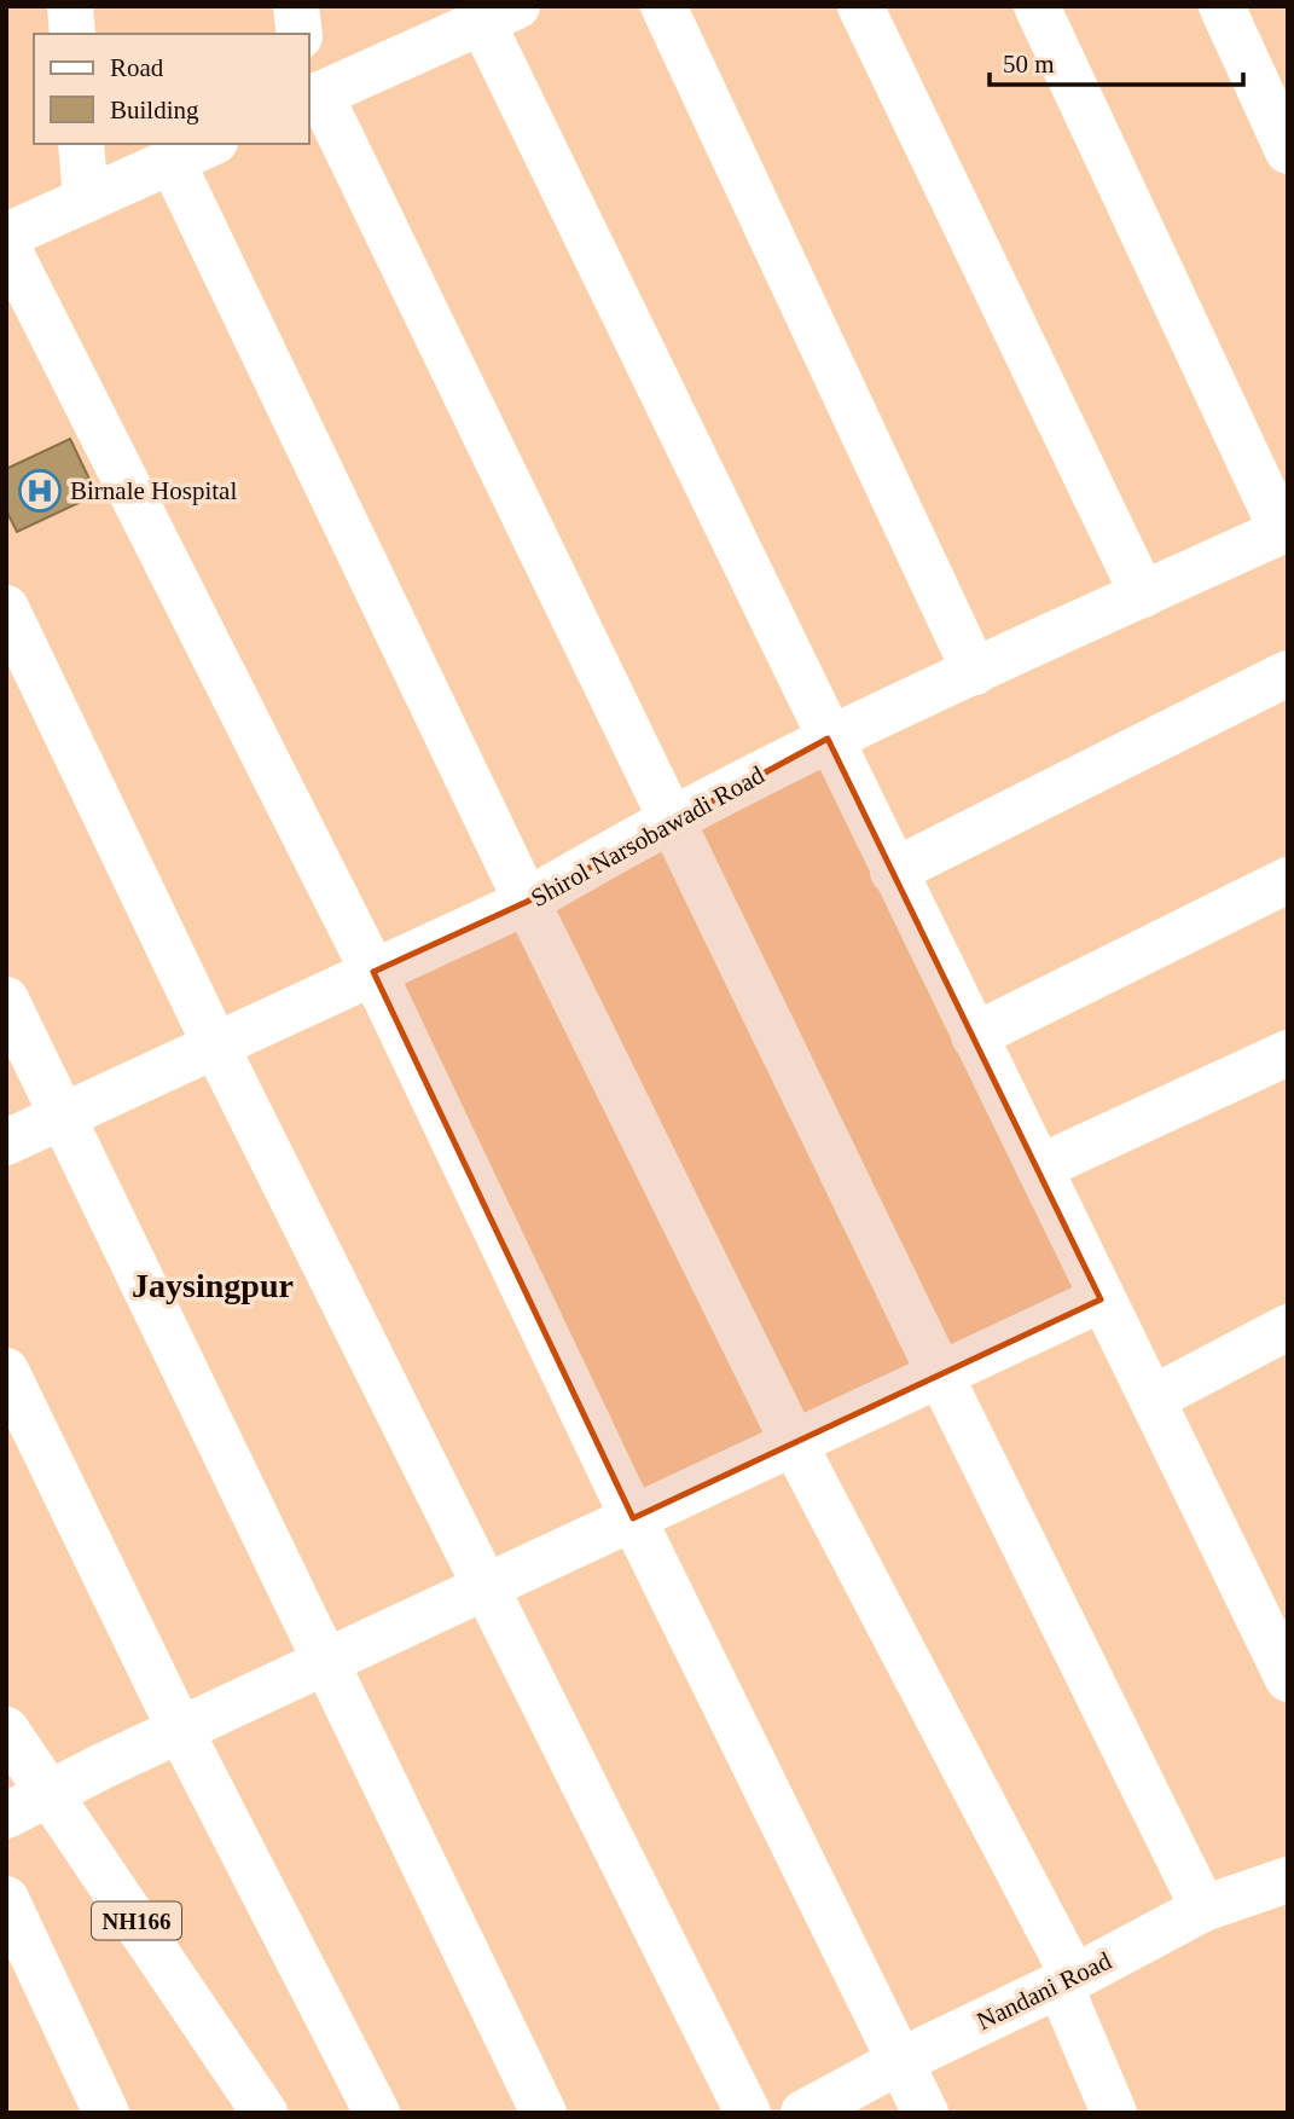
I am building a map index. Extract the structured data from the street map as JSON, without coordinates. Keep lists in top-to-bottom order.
{
  "streets": {
    "main road": ["Shirol Narsobawadi Road", "NH166", "Nandani Road"]
  },
  "districts": ["Jaysingpur"],
  "places": {
    "hospital": ["Birnale Hospital"]
  },
  "legend": ["Road", "Building"],
  "scale_bar": "50 m"
}
